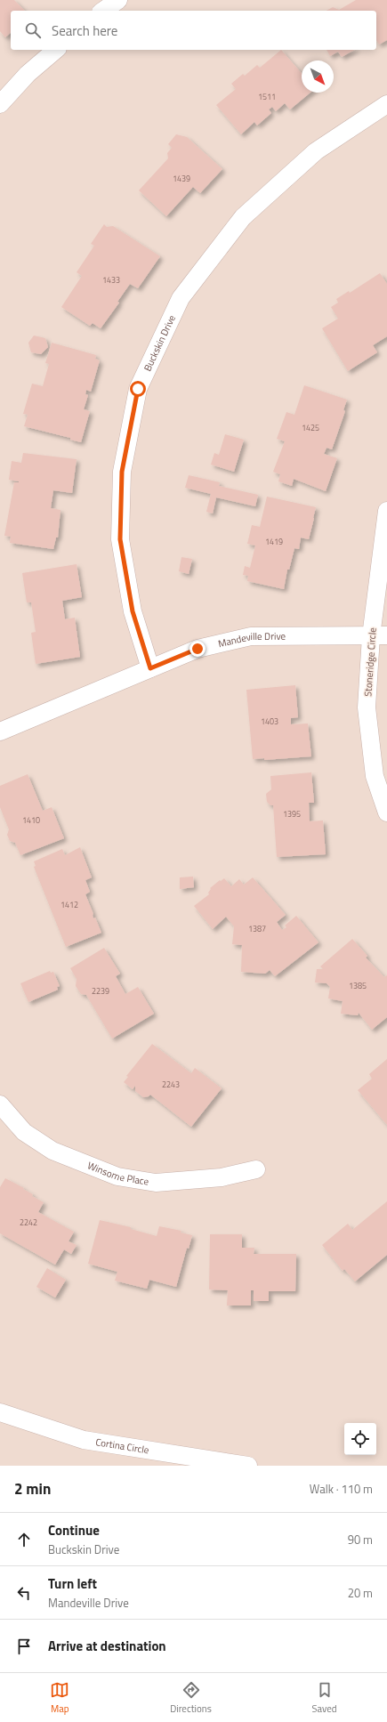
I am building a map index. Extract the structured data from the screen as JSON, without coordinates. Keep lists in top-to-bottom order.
{
  "streets": {
    "street": [
      "Buckskin Drive",
      "Mandeville Drive",
      "Stoneridge Circle",
      "Winsome Place",
      "Cortina Circle"
    ]
  },
  "crossings": [
    ["Buckskin Drive", "Mandeville Drive"],
    ["Mandeville Drive", "Stoneridge Circle"]
  ],
  "house_numbers": [
    "1511",
    "1439",
    "1433",
    "1425",
    "1419",
    "1403",
    "1395",
    "1410",
    "1412",
    "1387",
    "1385",
    "2239",
    "2243",
    "2242"
  ],
  "north": "bottom right",
  "page": {
    "search": "Search here",
    "heading": ["2 min", "Walk · 110 m"],
    "list": [
      ["Continue", "Buckskin Drive", "90 m"],
      ["Turn left", "Mandeville Drive", "20 m"],
      "Arrive at destination"
    ],
    "nav": ["Map", "Directions", "Saved"]
  }
}
